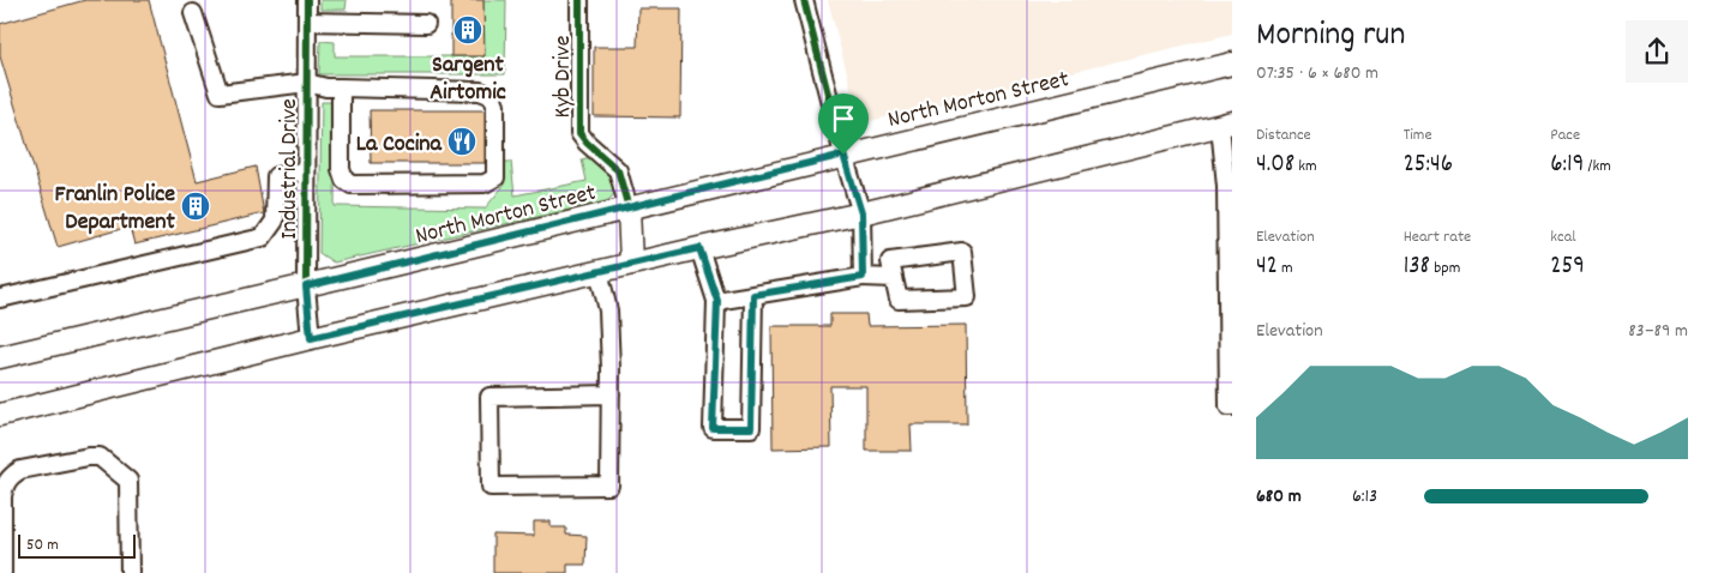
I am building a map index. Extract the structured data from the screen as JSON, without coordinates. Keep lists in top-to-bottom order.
{
  "streets": {
    "main road": ["North Morton Street"],
    "street": ["Kyb Drive", "Industrial Drive"]
  },
  "crossings": [
    ["Kyb Drive", "North Morton Street"],
    ["North Morton Street", "Industrial Drive"]
  ],
  "places": {
    "building": ["Sargent Airtomic", "Franlin Police Department"],
    "restaurant": ["La Cocina"]
  },
  "scale_bar": "50 m",
  "page": {
    "heading": ["Morning run", "07:35 · 6 × 680 m"],
    "stats": [
      ["Distance", "4.08 km"],
      ["Time", "25:46"],
      ["Pace", "6:19 /km"],
      ["Elevation", "42 m"],
      ["Heart rate", "138 bpm"],
      ["kcal", "259"]
    ],
    "chart": ["Elevation", "83–89 m"],
    "list": [
      {
        "name": "680 m",
        "note": "6:13"
      }
    ],
    "scale": "50 m"
  }
}
